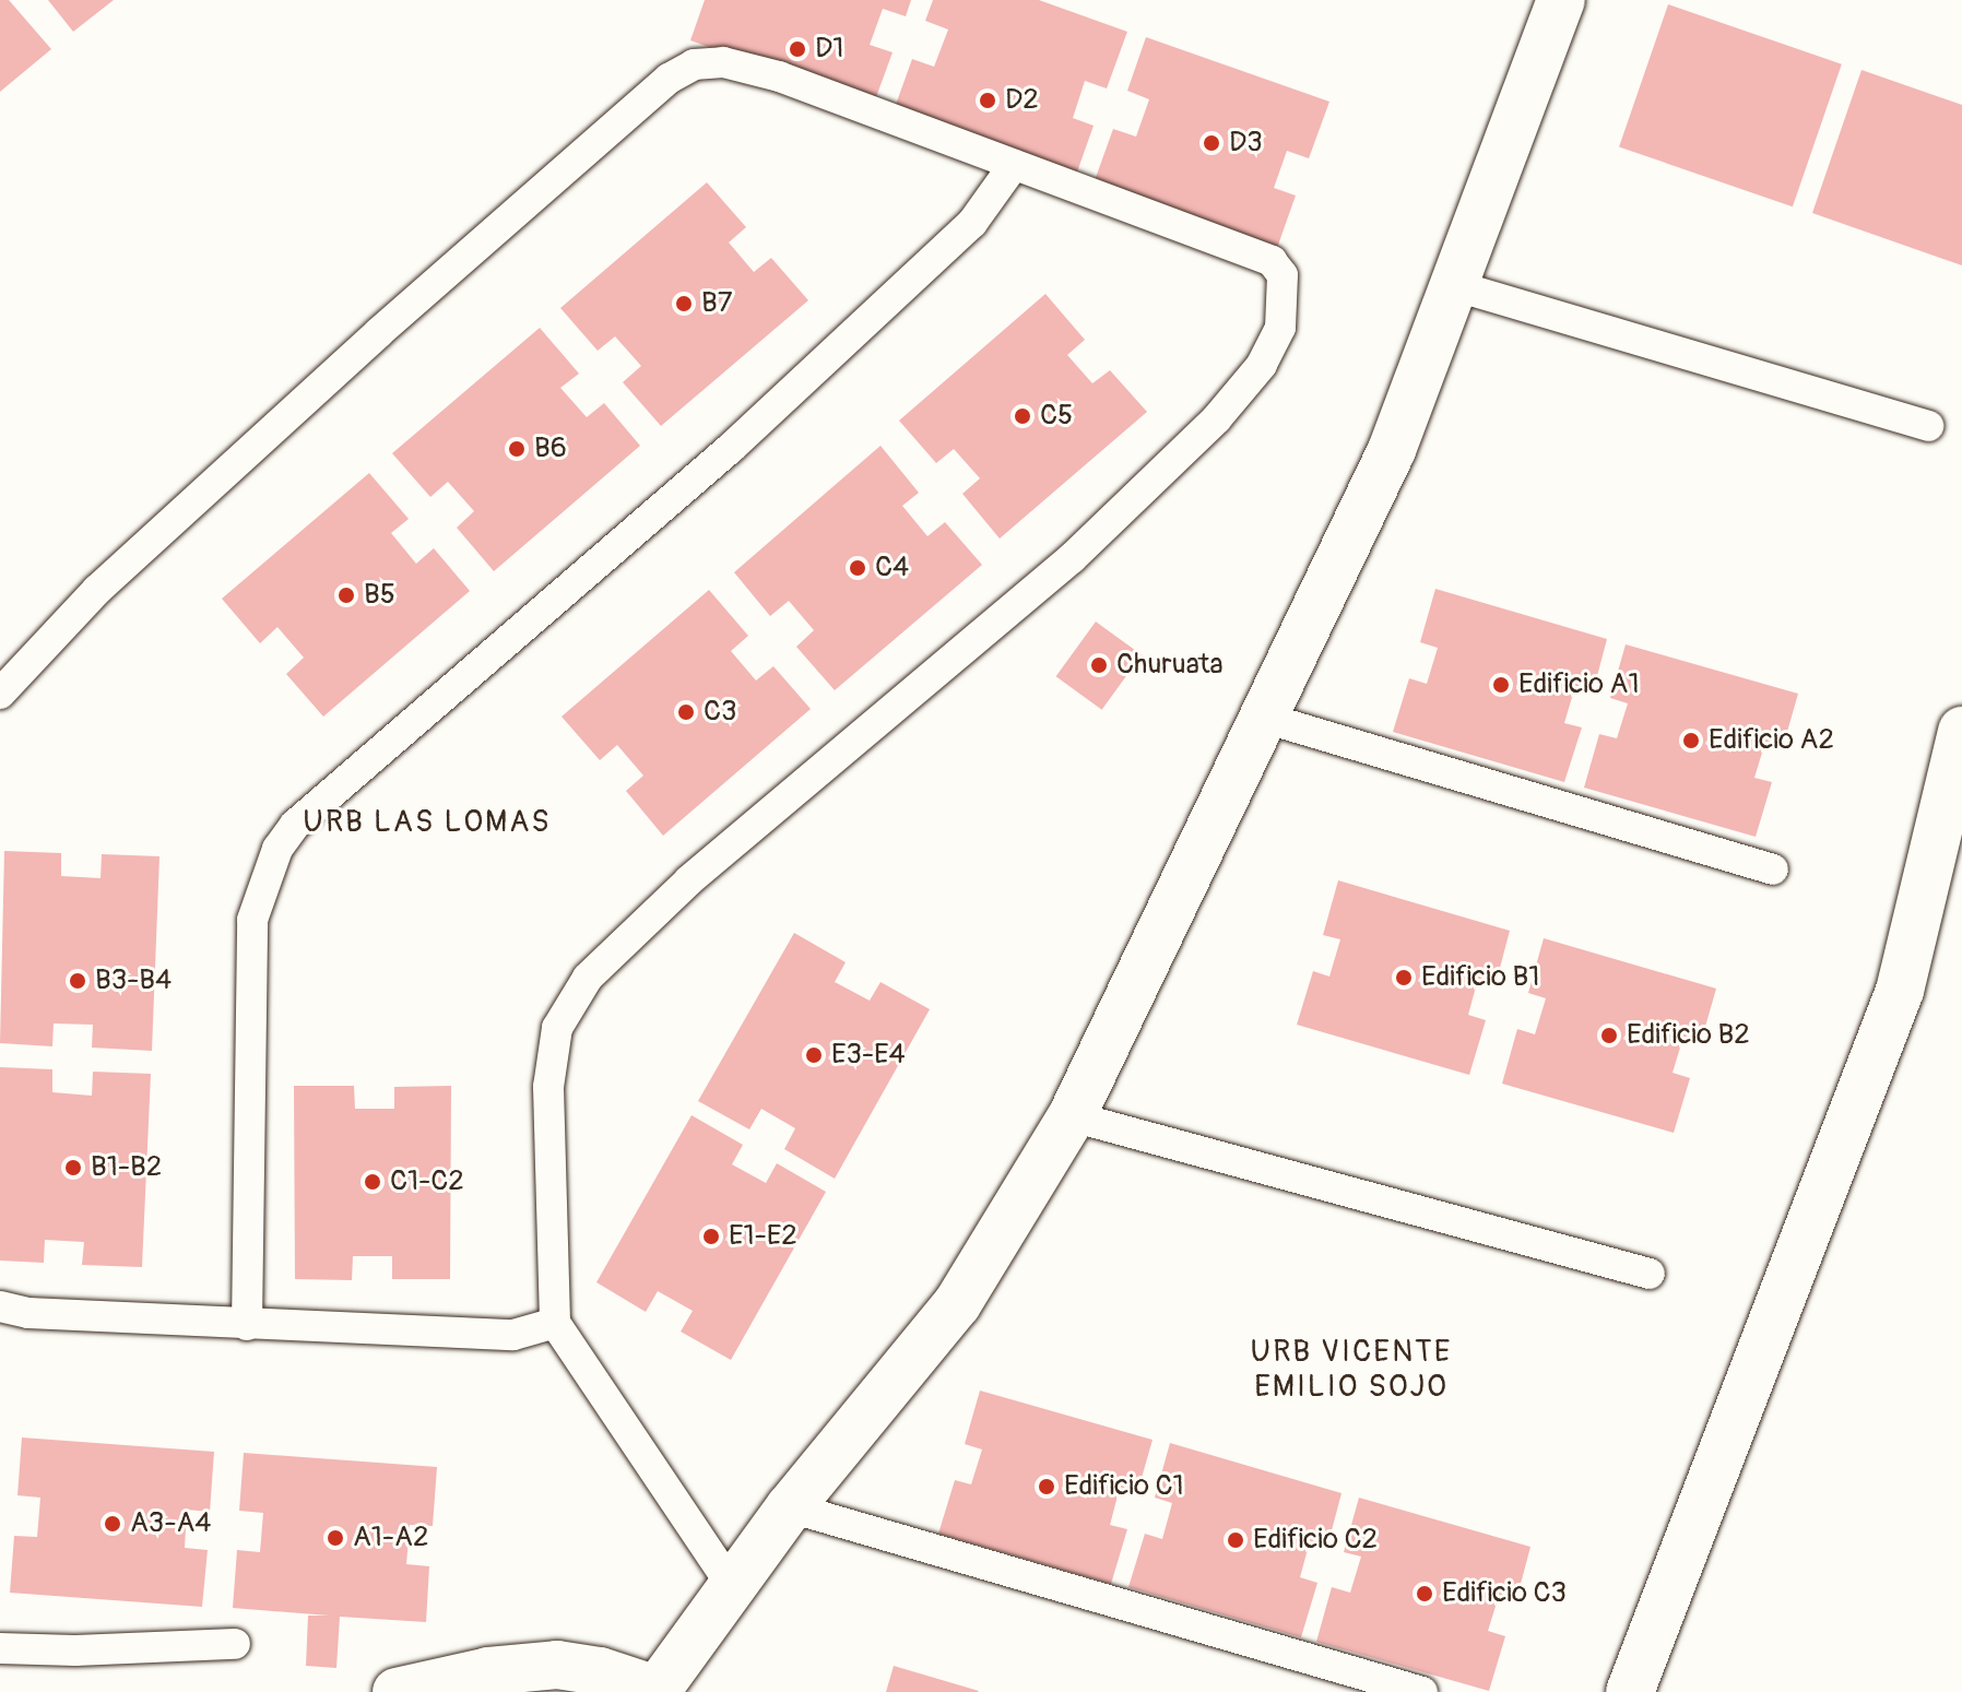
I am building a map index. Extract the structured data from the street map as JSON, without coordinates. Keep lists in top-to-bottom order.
{
  "districts": ["URB LAS LOMAS", "URB VICENTE EMILIO SOJO"],
  "places": [
    "D1",
    "D2",
    "D3",
    "B7",
    "C5",
    "B6",
    "C4",
    "B5",
    "Churuata",
    "Edificio A1",
    "C3",
    "Edificio A2",
    "Edificio B1",
    "B3-B4",
    "Edificio B2",
    "E3-E4",
    "B1-B2",
    "C1-C2",
    "E1-E2",
    "Edificio C1",
    "A3-A4",
    "A1-A2",
    "Edificio C2",
    "Edificio C3"
  ]
}
